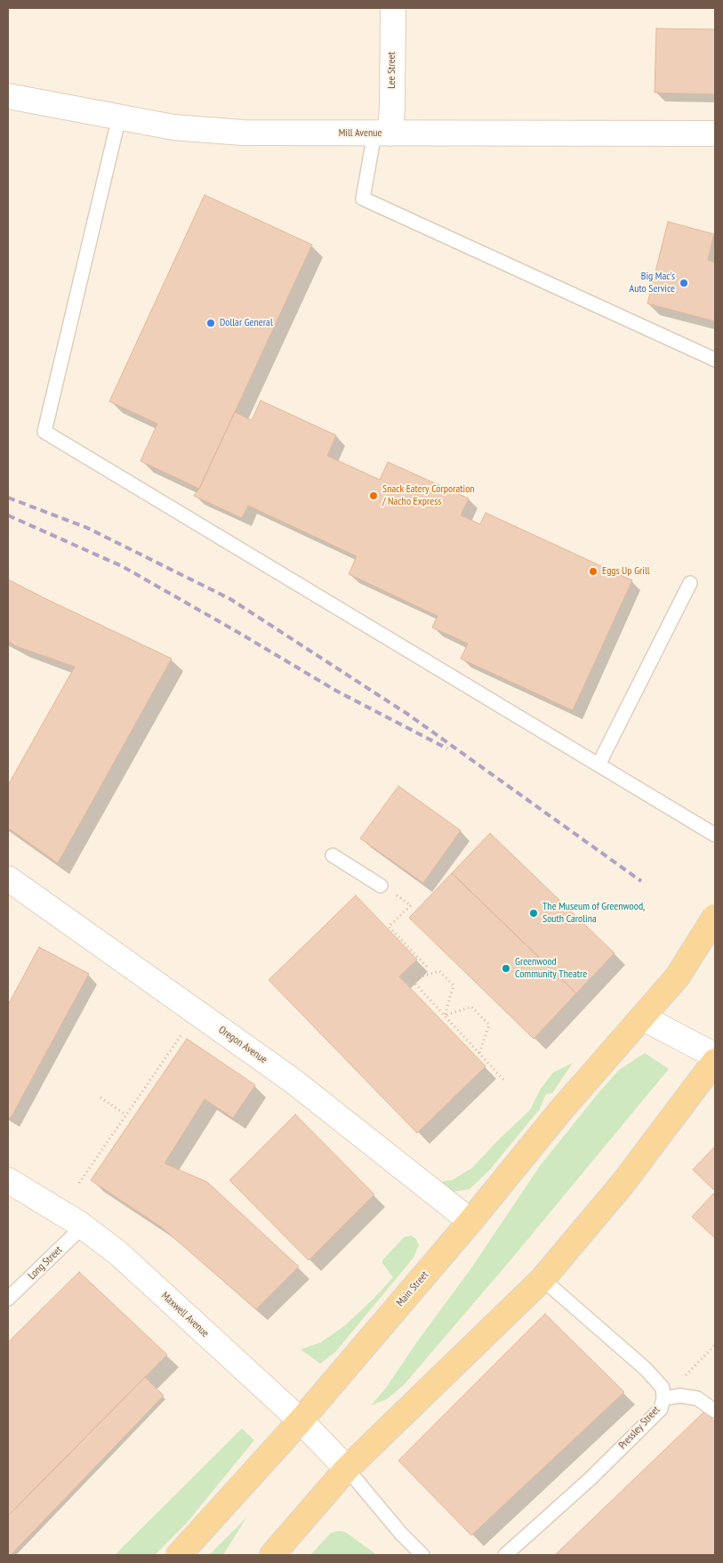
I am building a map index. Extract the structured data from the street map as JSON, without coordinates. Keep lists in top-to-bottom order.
{
  "streets": {
    "main road": ["Main Street"],
    "street": [
      "Lee Street",
      "Mill Avenue",
      "Oregon Avenue",
      "Maxwell Avenue"
    ],
    "lane": ["Long Street", "Pressley Street"]
  },
  "crossings": [
    ["Lee Street", "Mill Avenue"],
    ["Oregon Avenue", "Main Street"],
    ["Long Street", "Maxwell Avenue"],
    ["Main Street", "Maxwell Avenue"]
  ],
  "places": [
    "Big Mac's Auto Service",
    "Dollar General",
    "Snack Eatery Corporation / Nacho Express",
    "Eggs Up Grill",
    "The Museum of Greenwood, South Carolina",
    "Greenwood Community Theatre"
  ]
}
